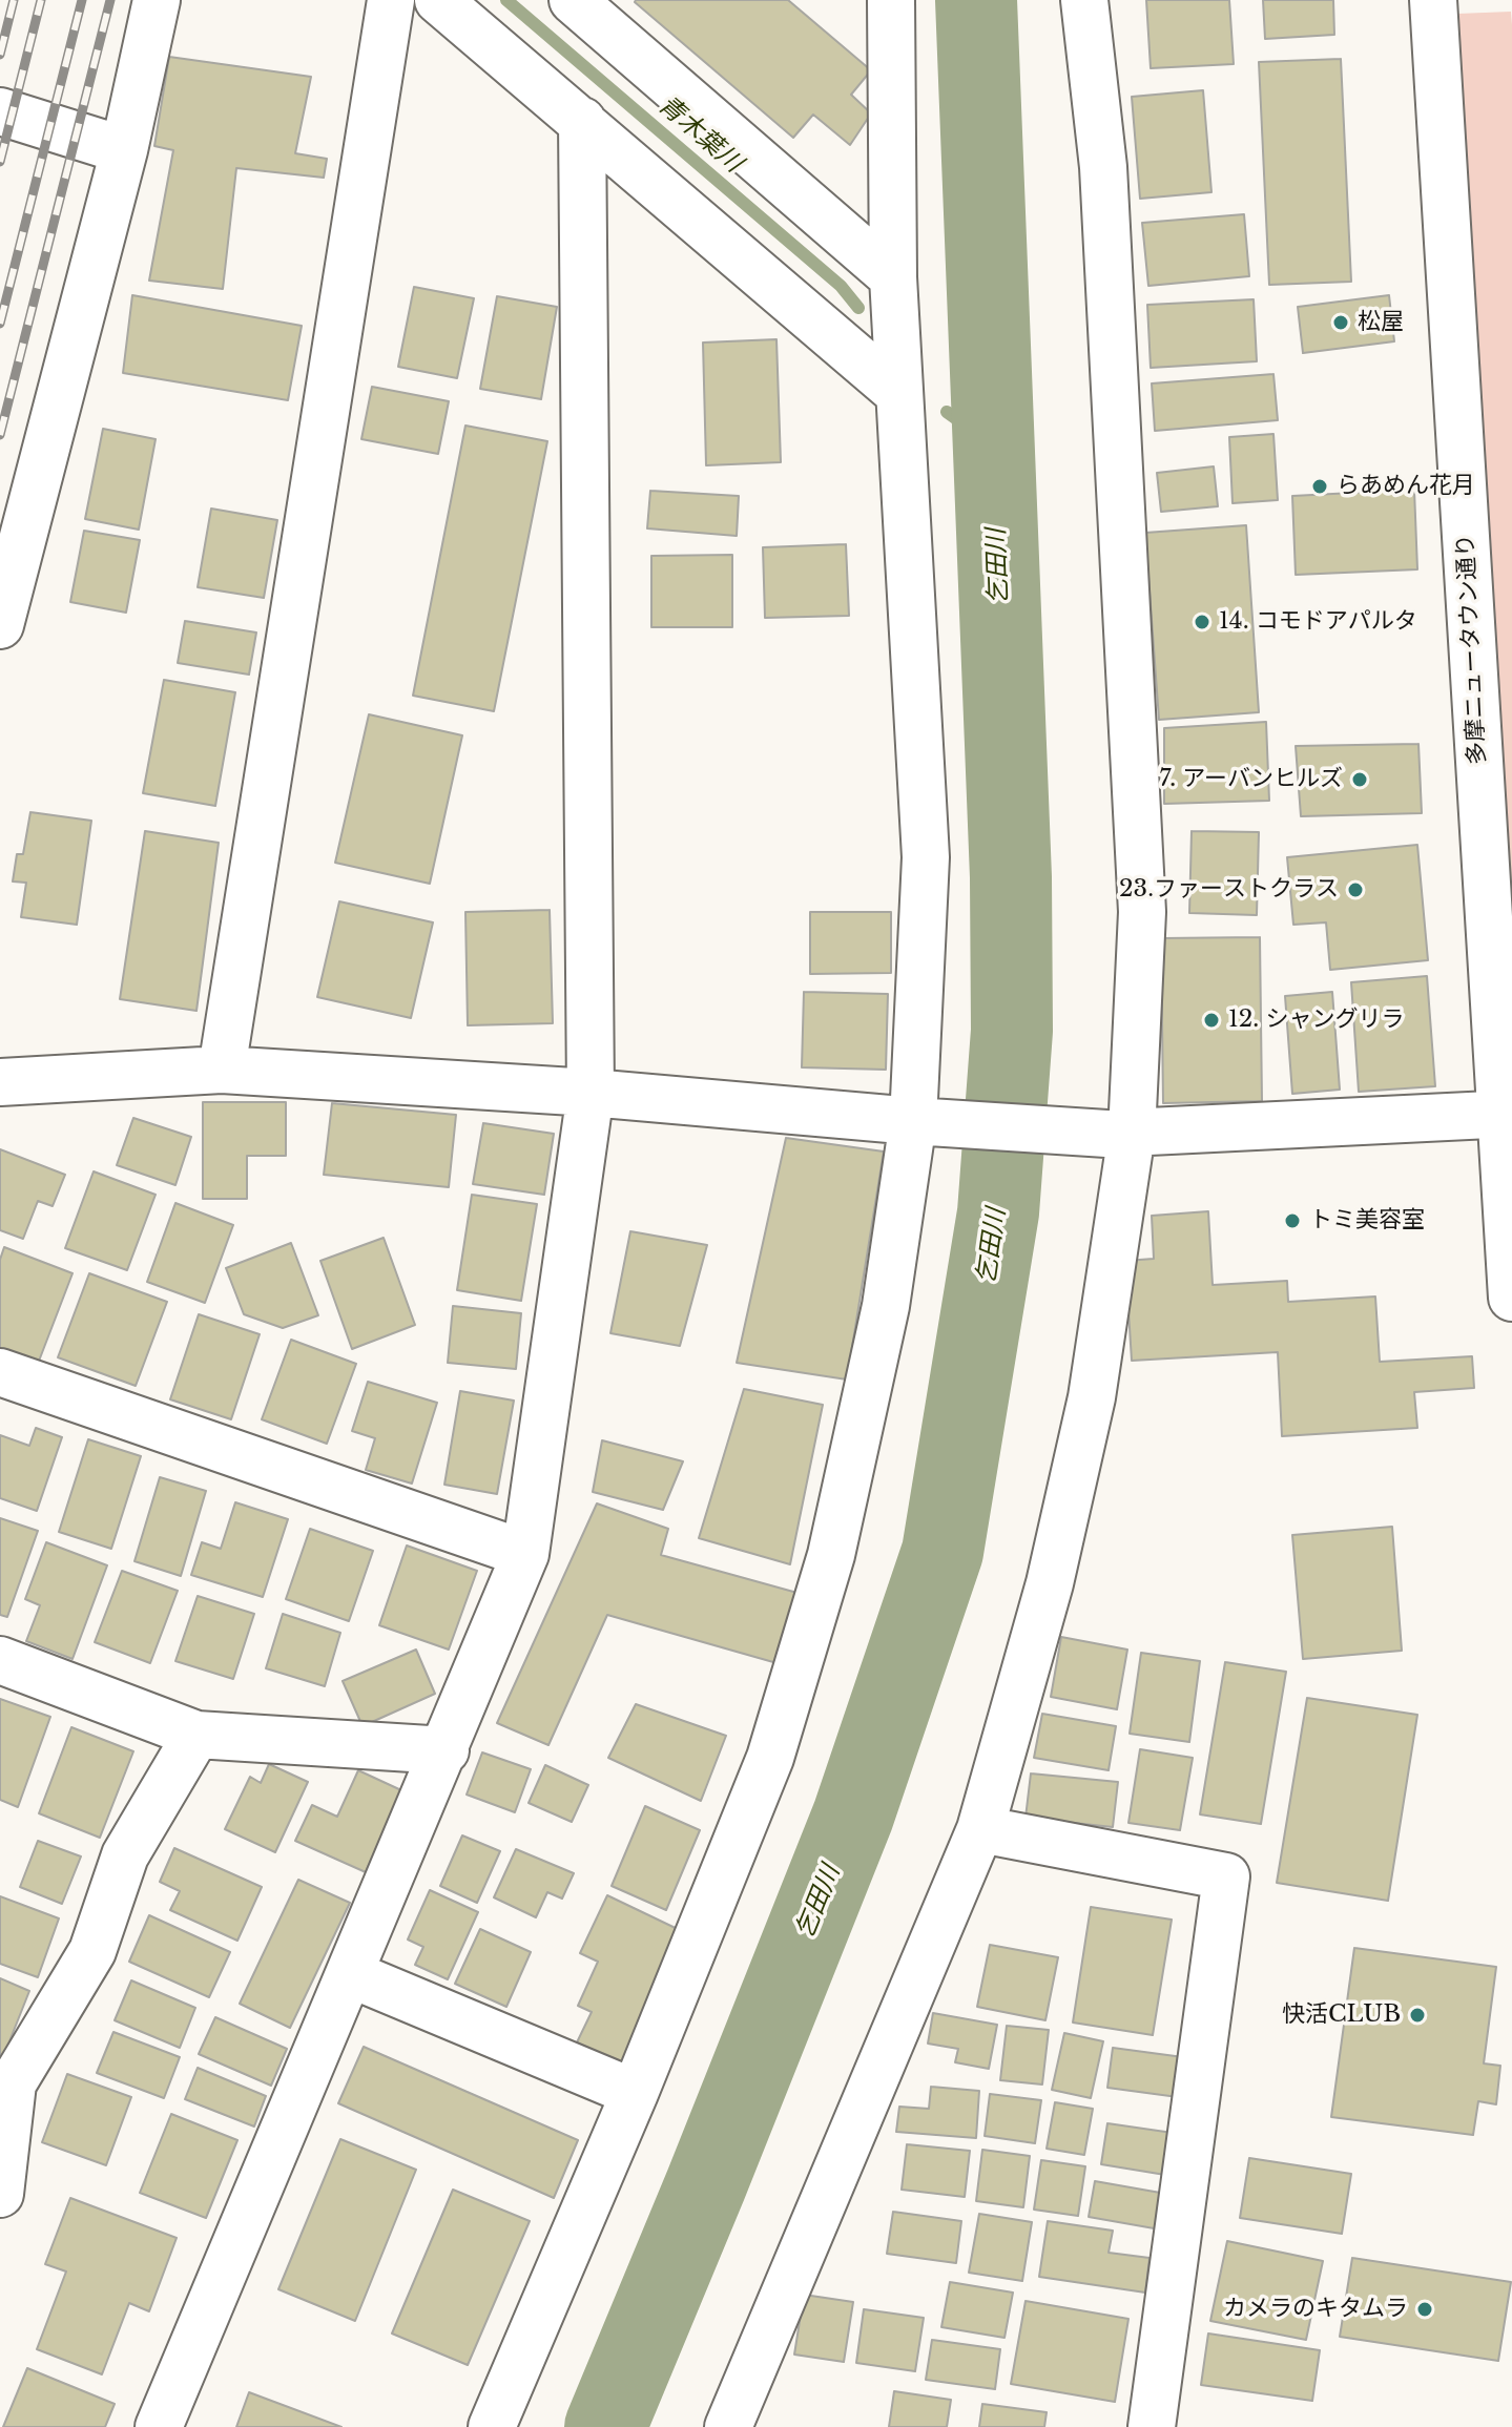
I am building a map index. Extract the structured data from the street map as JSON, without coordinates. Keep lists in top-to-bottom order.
{
  "streets": {
    "street": ["多摩ニュータウン通り"]
  },
  "water": ["青木葉川", "乞田川"],
  "places": [
    "松屋",
    "らあめん花月",
    "14. コモドアパルタ",
    "7. アーバンヒルズ",
    "23.ファーストクラス",
    "12. シャングリラ",
    "トミ美容室",
    "快活CLUB",
    "カメラのキタムラ"
  ]
}
